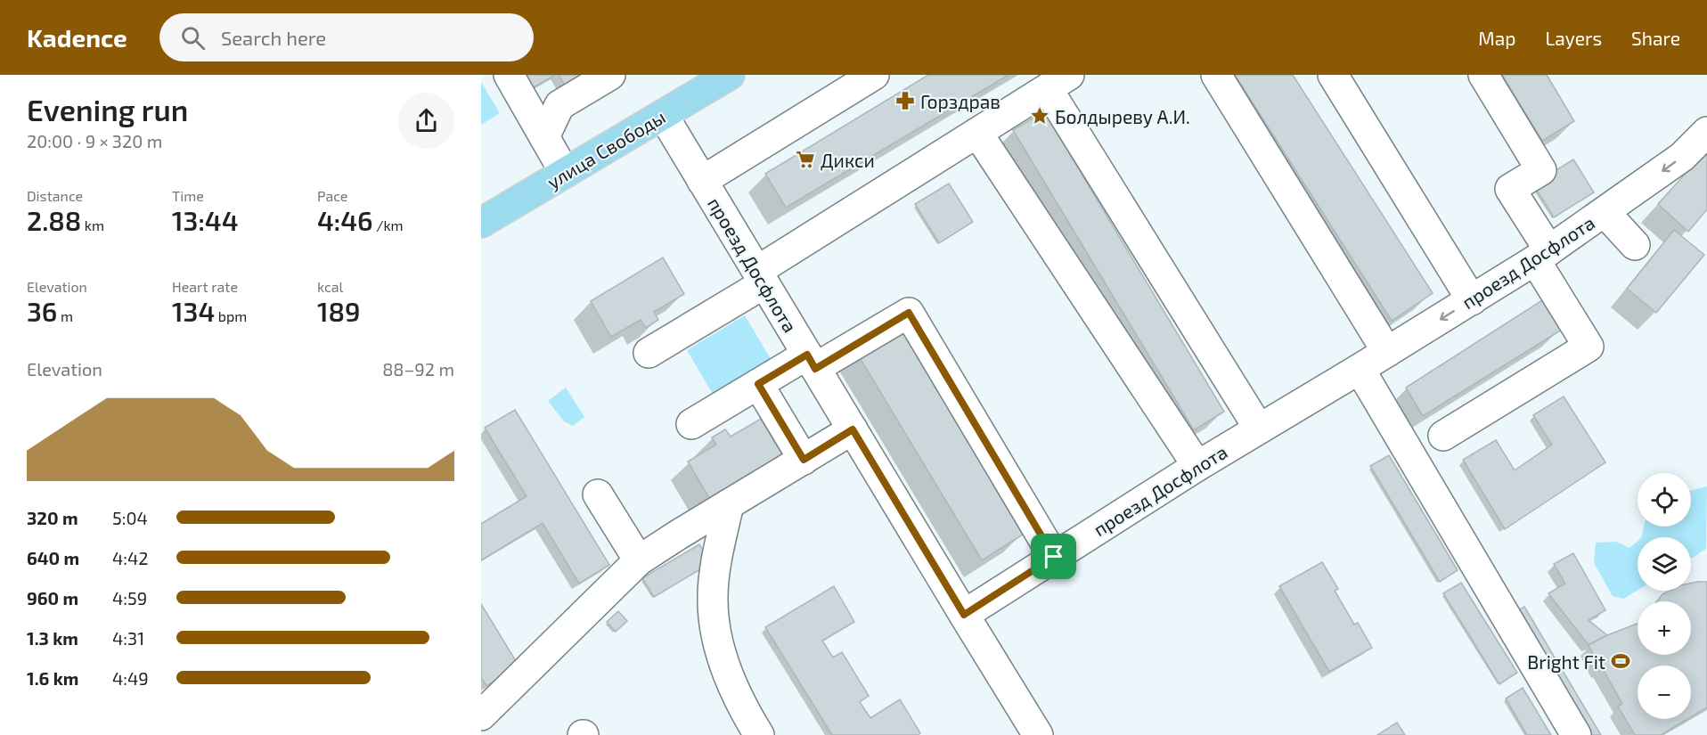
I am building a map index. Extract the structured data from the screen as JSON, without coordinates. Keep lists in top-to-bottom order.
{
  "streets": {
    "main road": ["улица Свободы"],
    "street": ["проезд Досфлота"]
  },
  "crossings": [
    ["улица Свободы", "проезд Досфлота"]
  ],
  "places": {
    "pharmacy": ["Горздрав"],
    "place": ["Болдыреву А.И."],
    "supermarket": ["Дикси"],
    "sports": ["Bright Fit"]
  },
  "page": {
    "header": "Kadence",
    "search": "Search here",
    "nav": ["Map", "Layers", "Share"],
    "heading": ["Evening run", "20:00 · 9 × 320 m"],
    "stats": [
      ["Distance", "2.88 km"],
      ["Time", "13:44"],
      ["Pace", "4:46 /km"],
      ["Elevation", "36 m"],
      ["Heart rate", "134 bpm"],
      ["kcal", "189"]
    ],
    "chart": ["Elevation", "88–92 m"],
    "map_buttons": ["+", "−"],
    "list": [
      {
        "name": "320 m",
        "note": "5:04"
      },
      {
        "name": "640 m",
        "note": "4:42"
      },
      {
        "name": "960 m",
        "note": "4:59"
      },
      {
        "name": "1.3 km",
        "note": "4:31"
      },
      {
        "name": "1.6 km",
        "note": "4:49"
      }
    ]
  }
}
